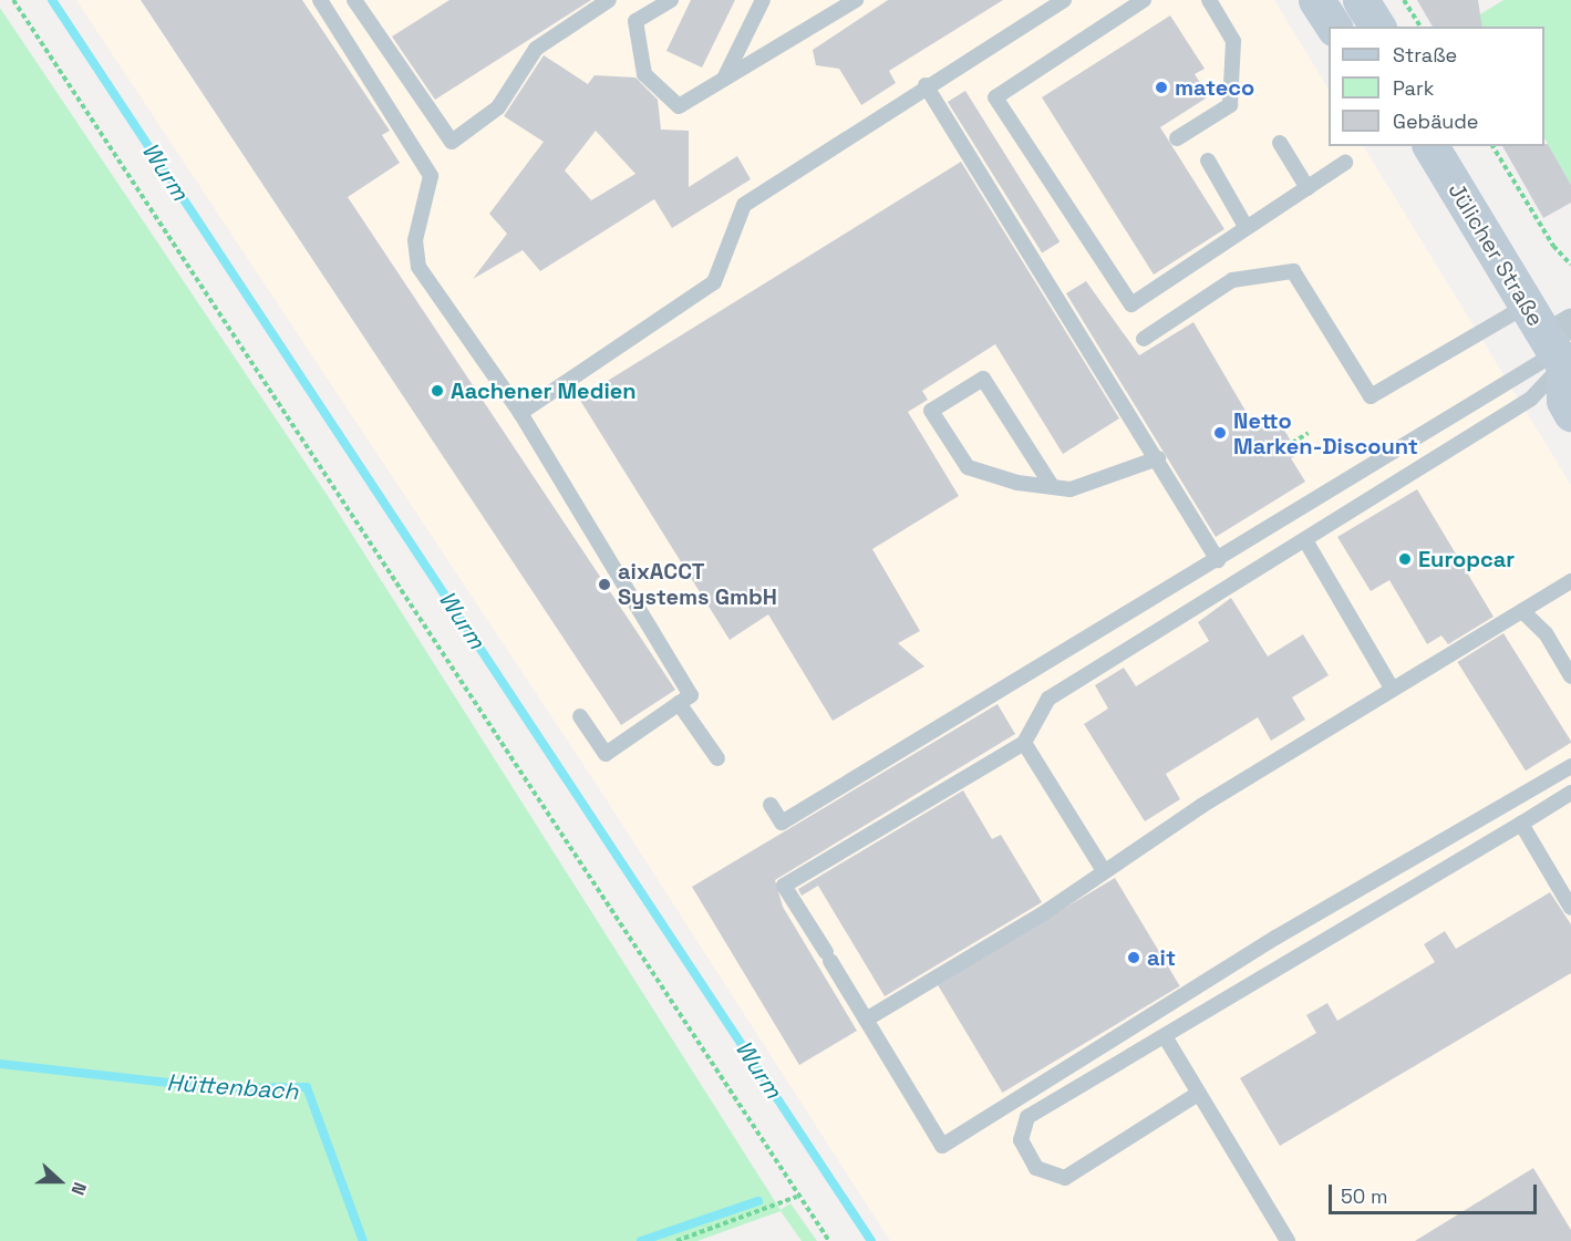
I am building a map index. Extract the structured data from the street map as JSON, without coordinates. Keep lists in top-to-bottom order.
{
  "streets": {
    "main road": ["Jülicher Straße"]
  },
  "water": ["Wurm", "Hüttenbach"],
  "places": [
    "mateco",
    "Aachener Medien",
    "Netto Marken-Discount",
    "Europcar",
    "aixACCT Systems GmbH",
    "ait"
  ],
  "legend": ["Straße", "Park", "Gebäude"],
  "scale_bar": "50 m",
  "north": "right"
}
